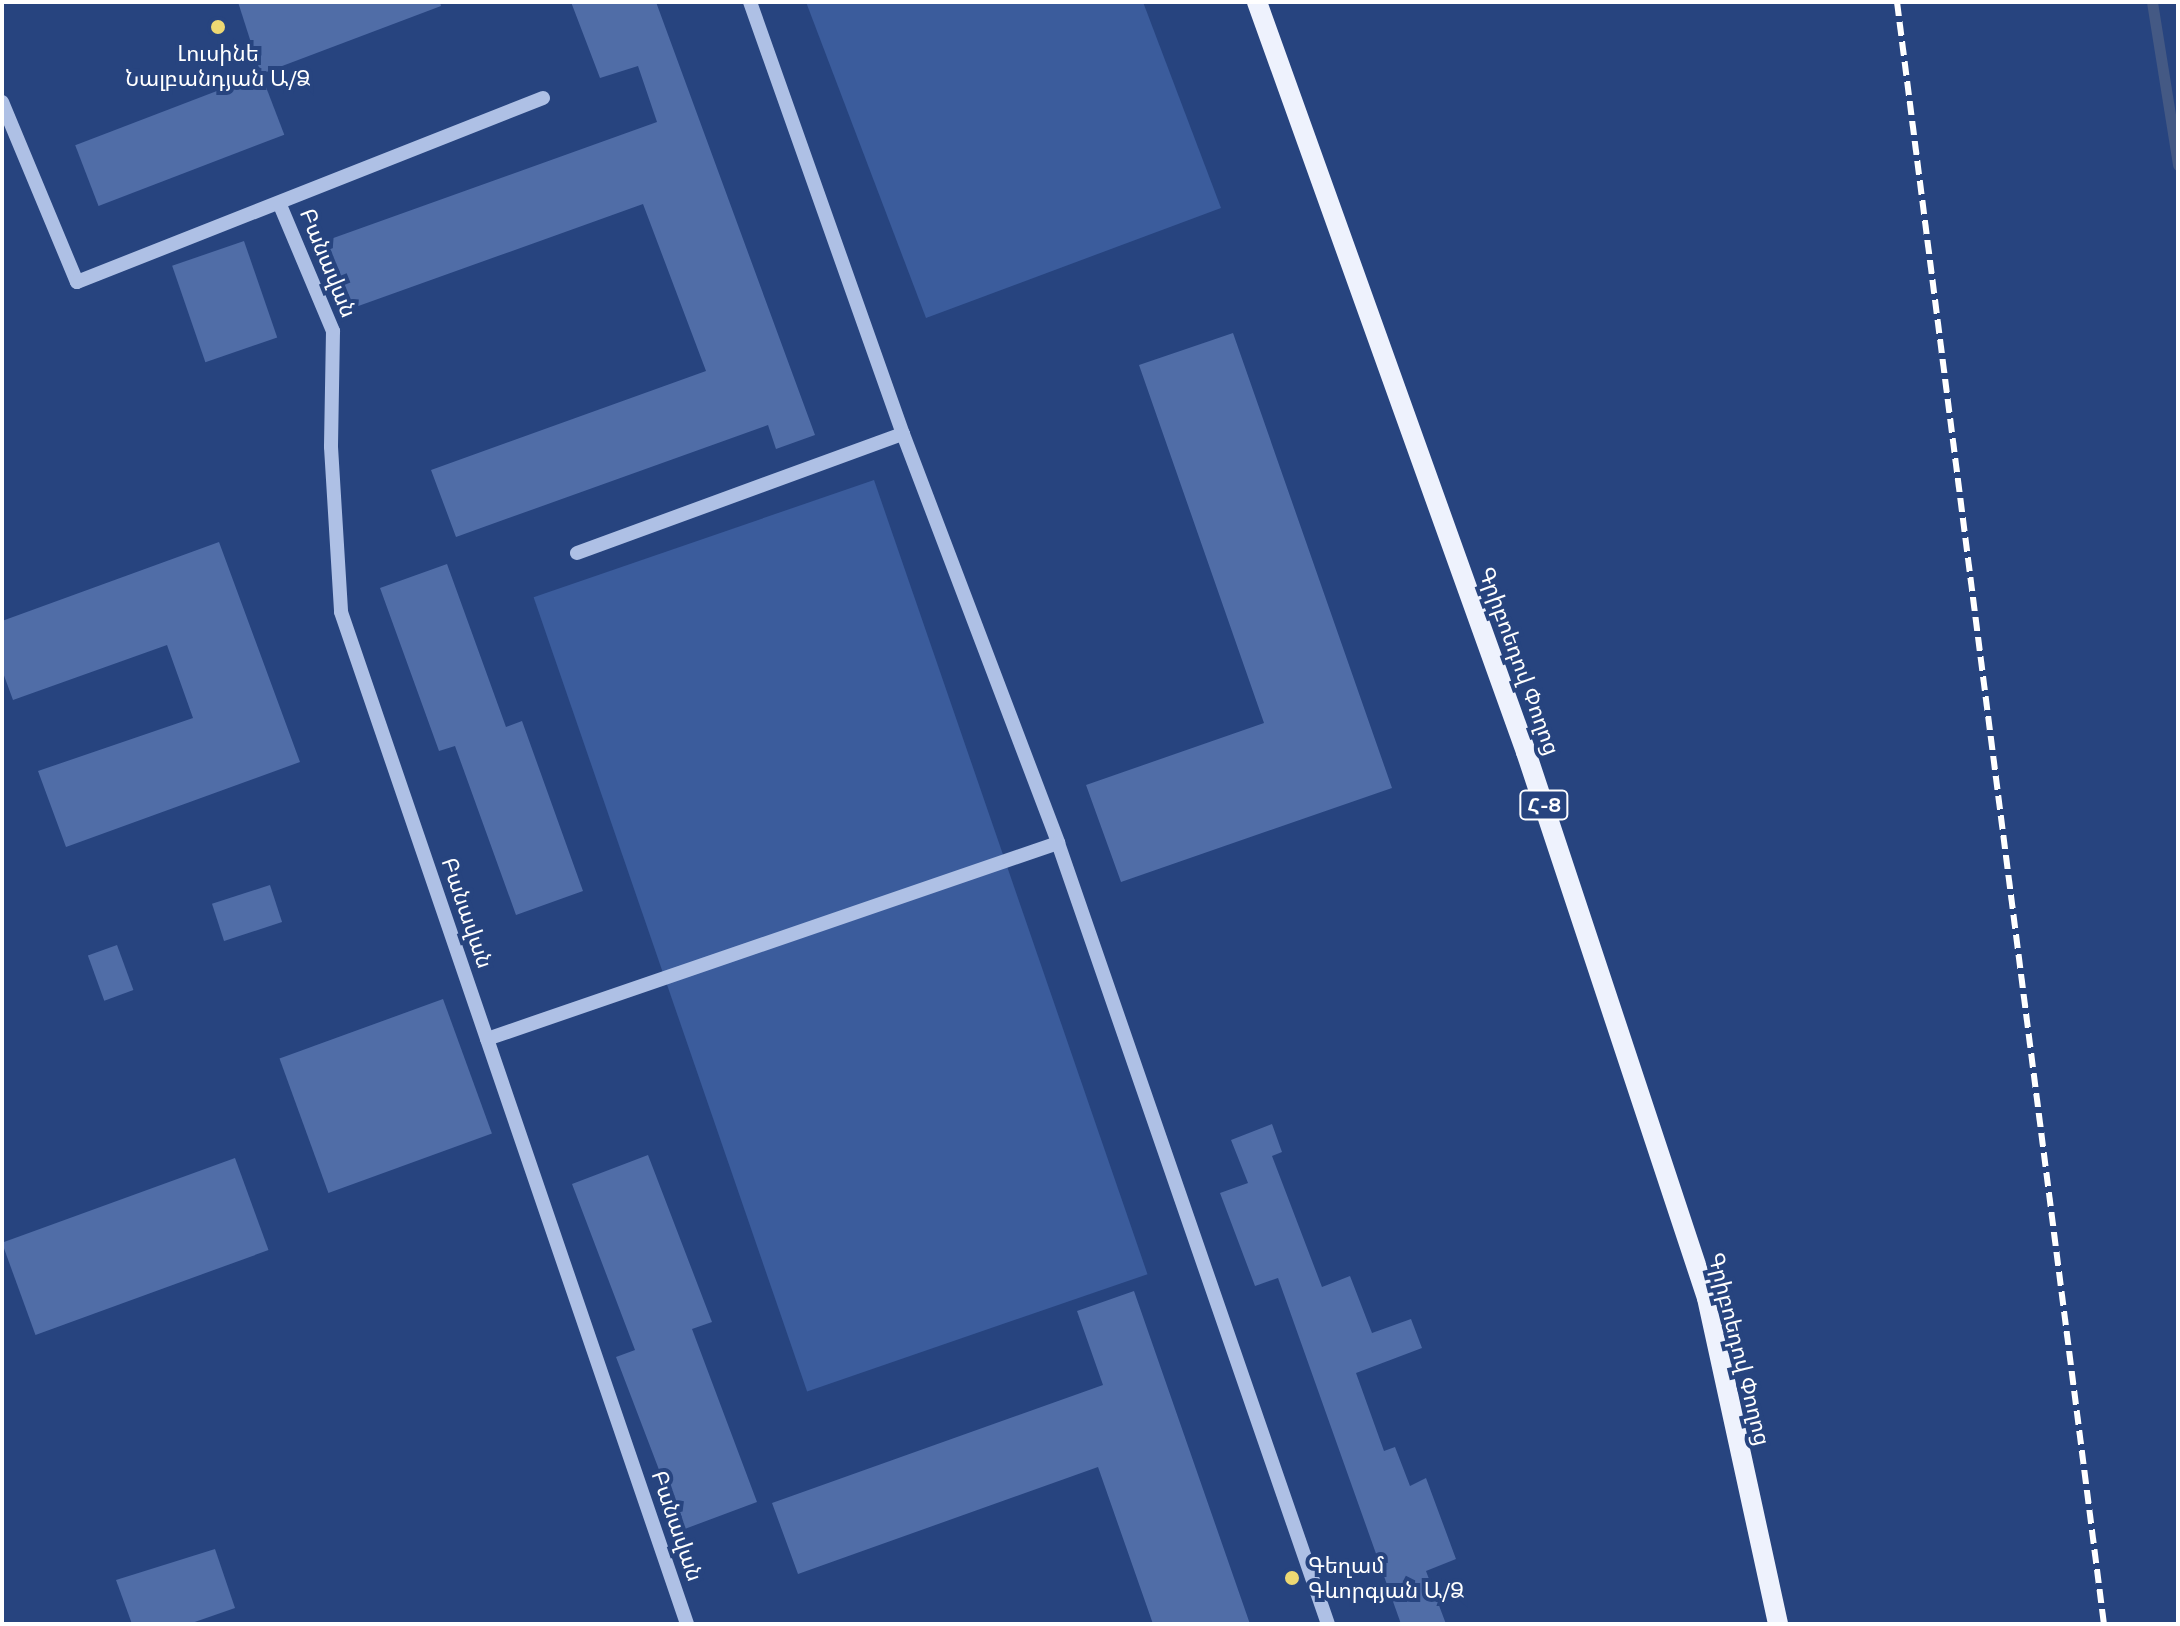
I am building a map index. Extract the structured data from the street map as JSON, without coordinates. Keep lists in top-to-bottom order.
{
  "streets": {
    "main road": ["Գրիբոեդով Փողոց", "Հ-8"],
    "street": ["Բանավան"]
  },
  "places": ["Լուսինե Նալբանդյան Ա/Ձ", "Գեղամ Գևորգյան Ա/Ձ"]
}
